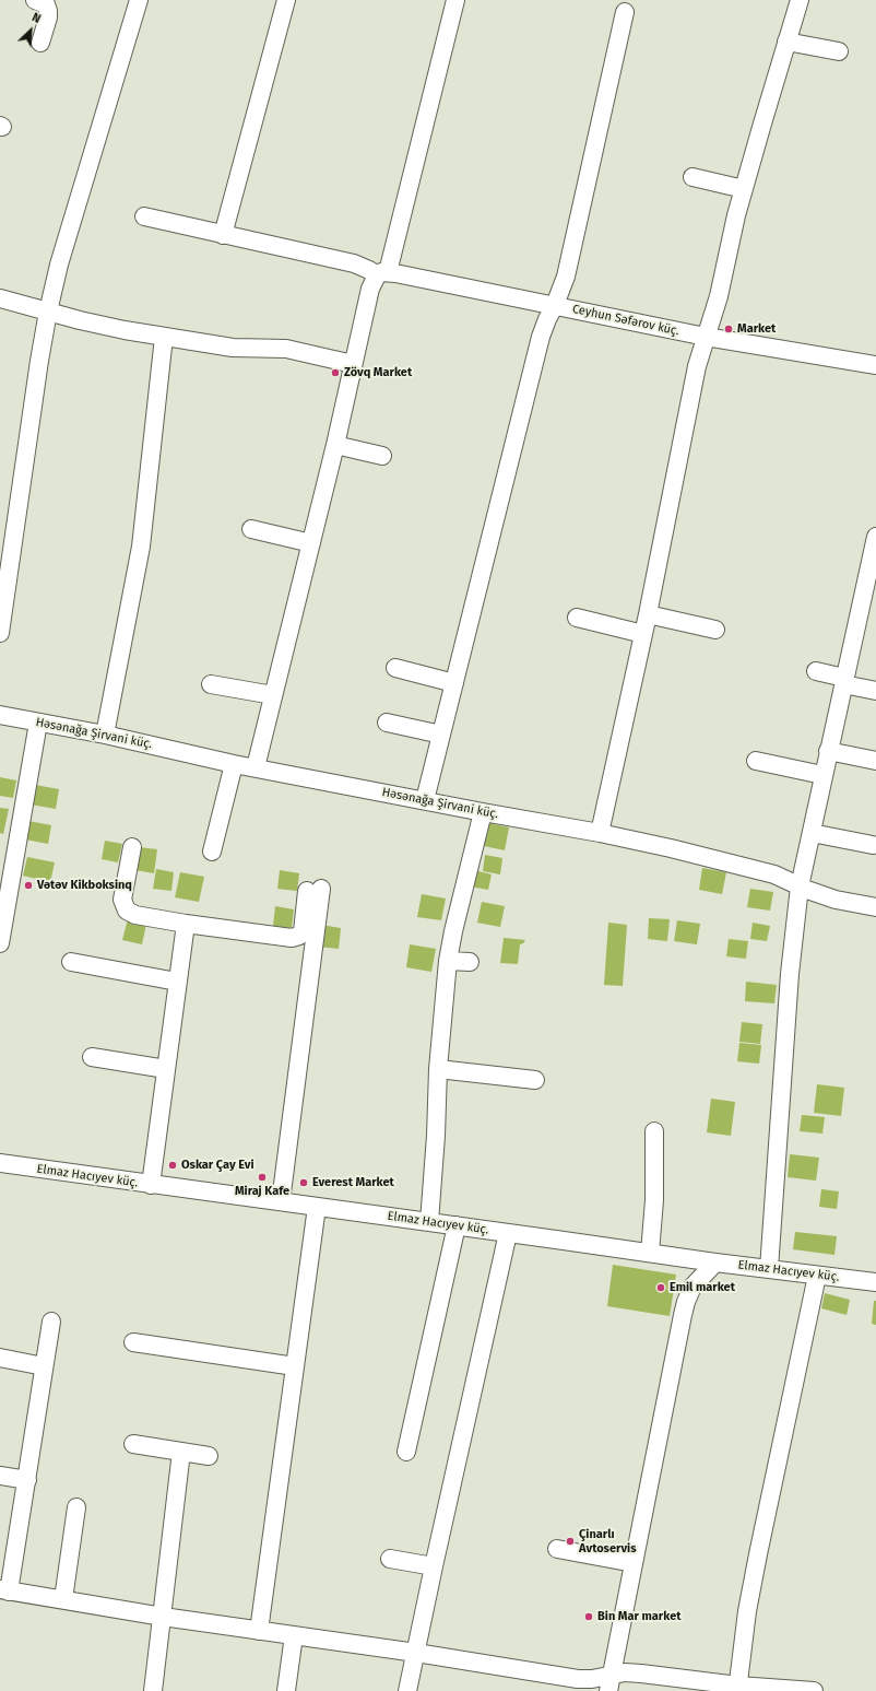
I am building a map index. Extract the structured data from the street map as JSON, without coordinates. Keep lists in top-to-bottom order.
{
  "streets": {
    "street": ["Ceyhun Səfərov küç.", "Həsənağa Şirvani küç.", "Elmaz Hacıyev küç."]
  },
  "places": [
    "Market",
    "Zövq Market",
    "Vətəv Kikboksinq",
    "Oskar Çay Evi",
    "Miraj Kafe",
    "Everest Market",
    "Emil market",
    "Çinarlı Avtoservis",
    "Bin Mar market"
  ],
  "north": "top right"
}
